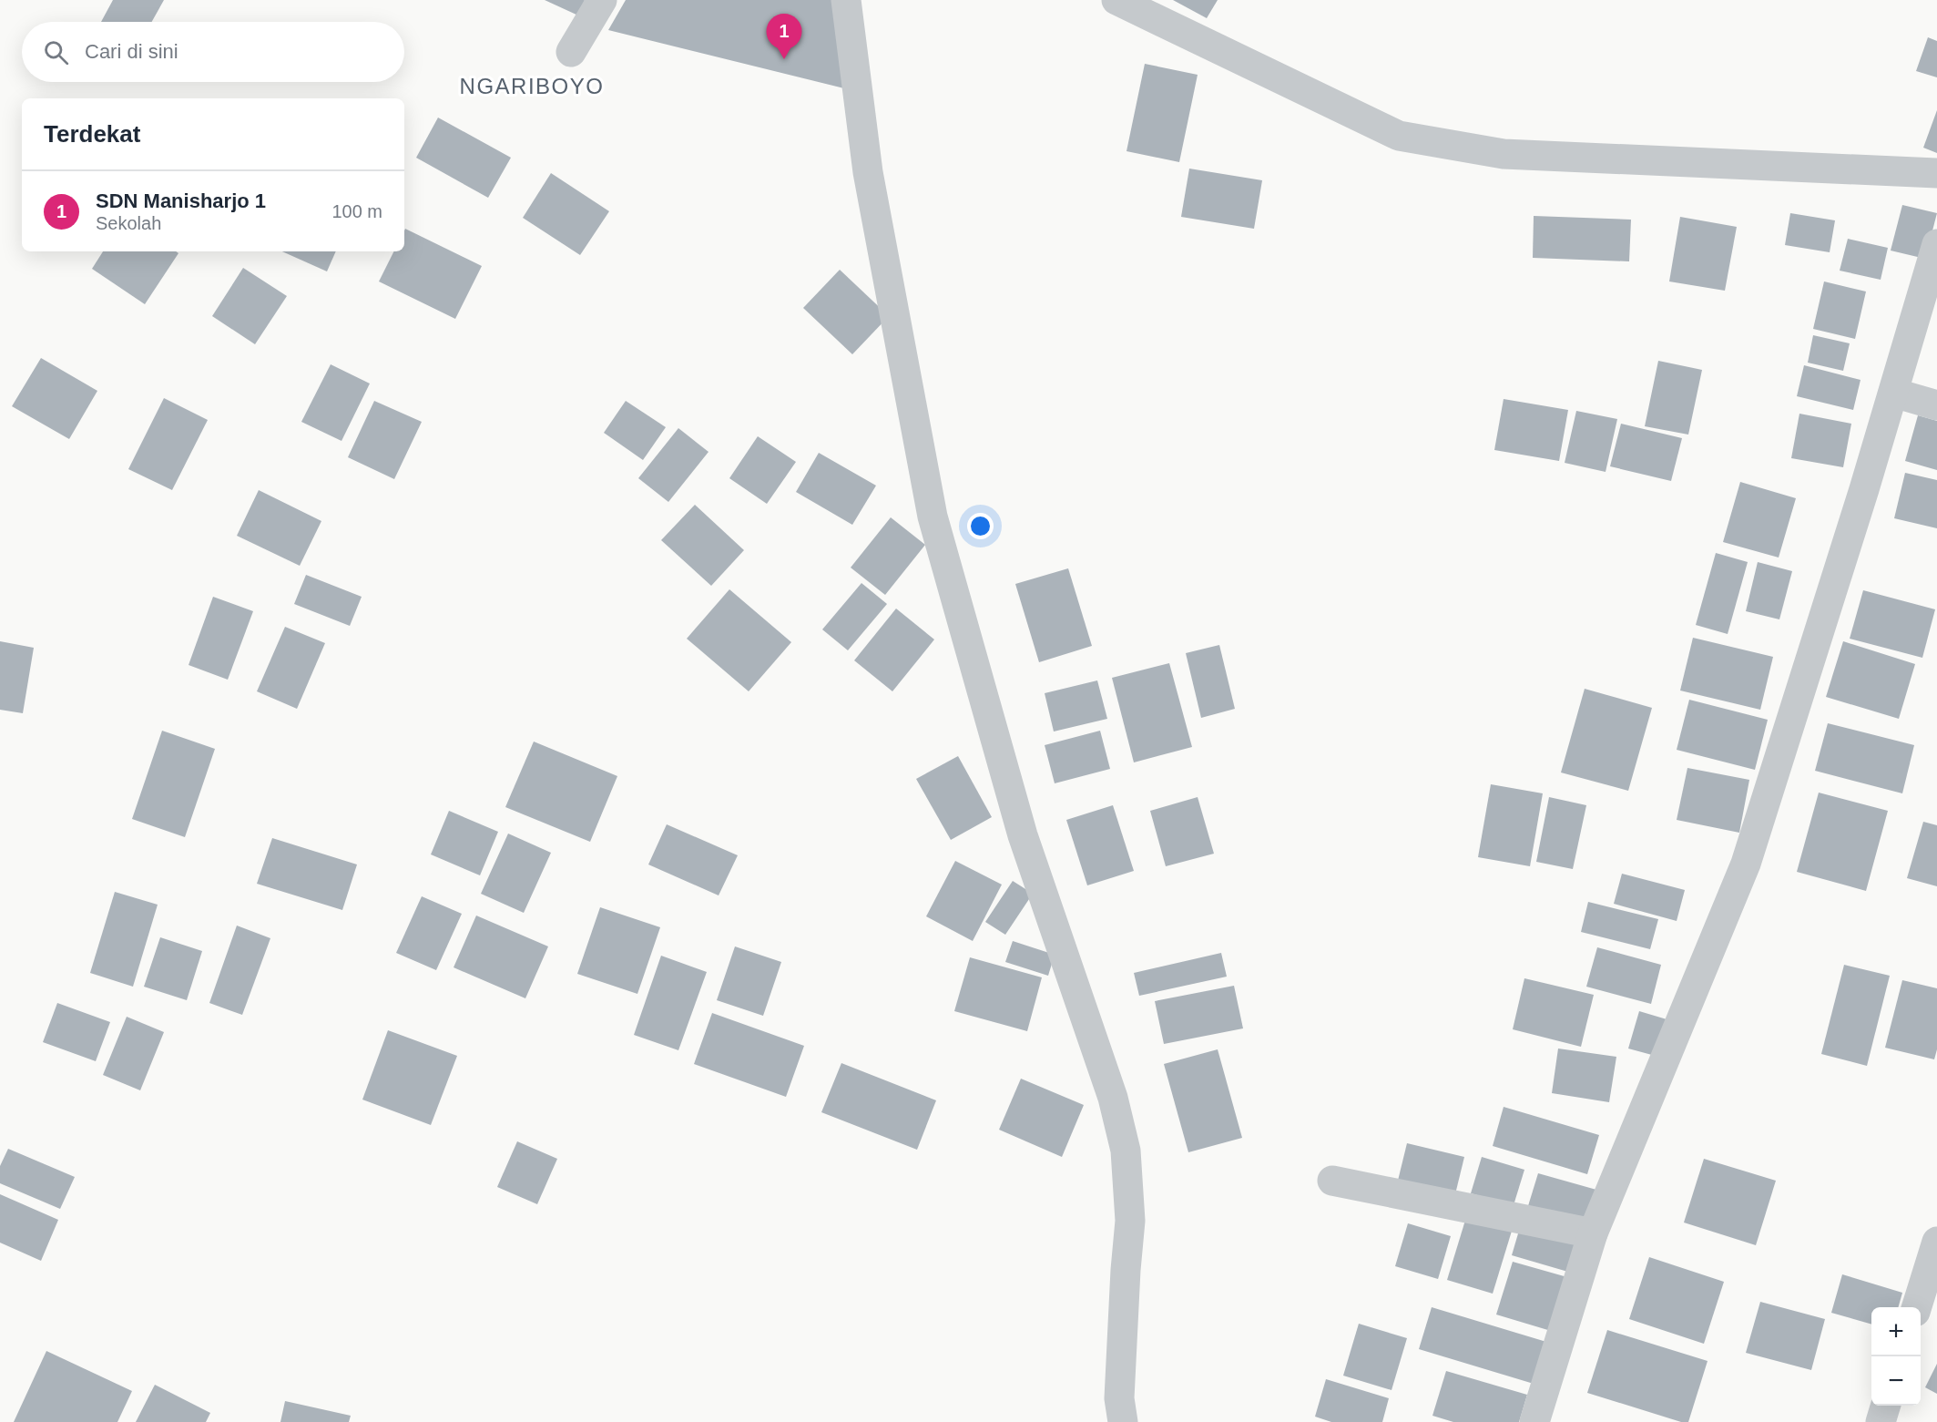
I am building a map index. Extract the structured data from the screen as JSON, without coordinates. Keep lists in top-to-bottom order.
{
  "districts": ["NGARIBOYO"],
  "page": {
    "pins": "1",
    "search": "Cari di sini",
    "heading": "Terdekat",
    "list": [
      {
        "mark": "1",
        "name": "SDN Manisharjo 1",
        "note": "Sekolah",
        "value": "100 m"
      }
    ],
    "map_buttons": ["+", "−"]
  }
}
